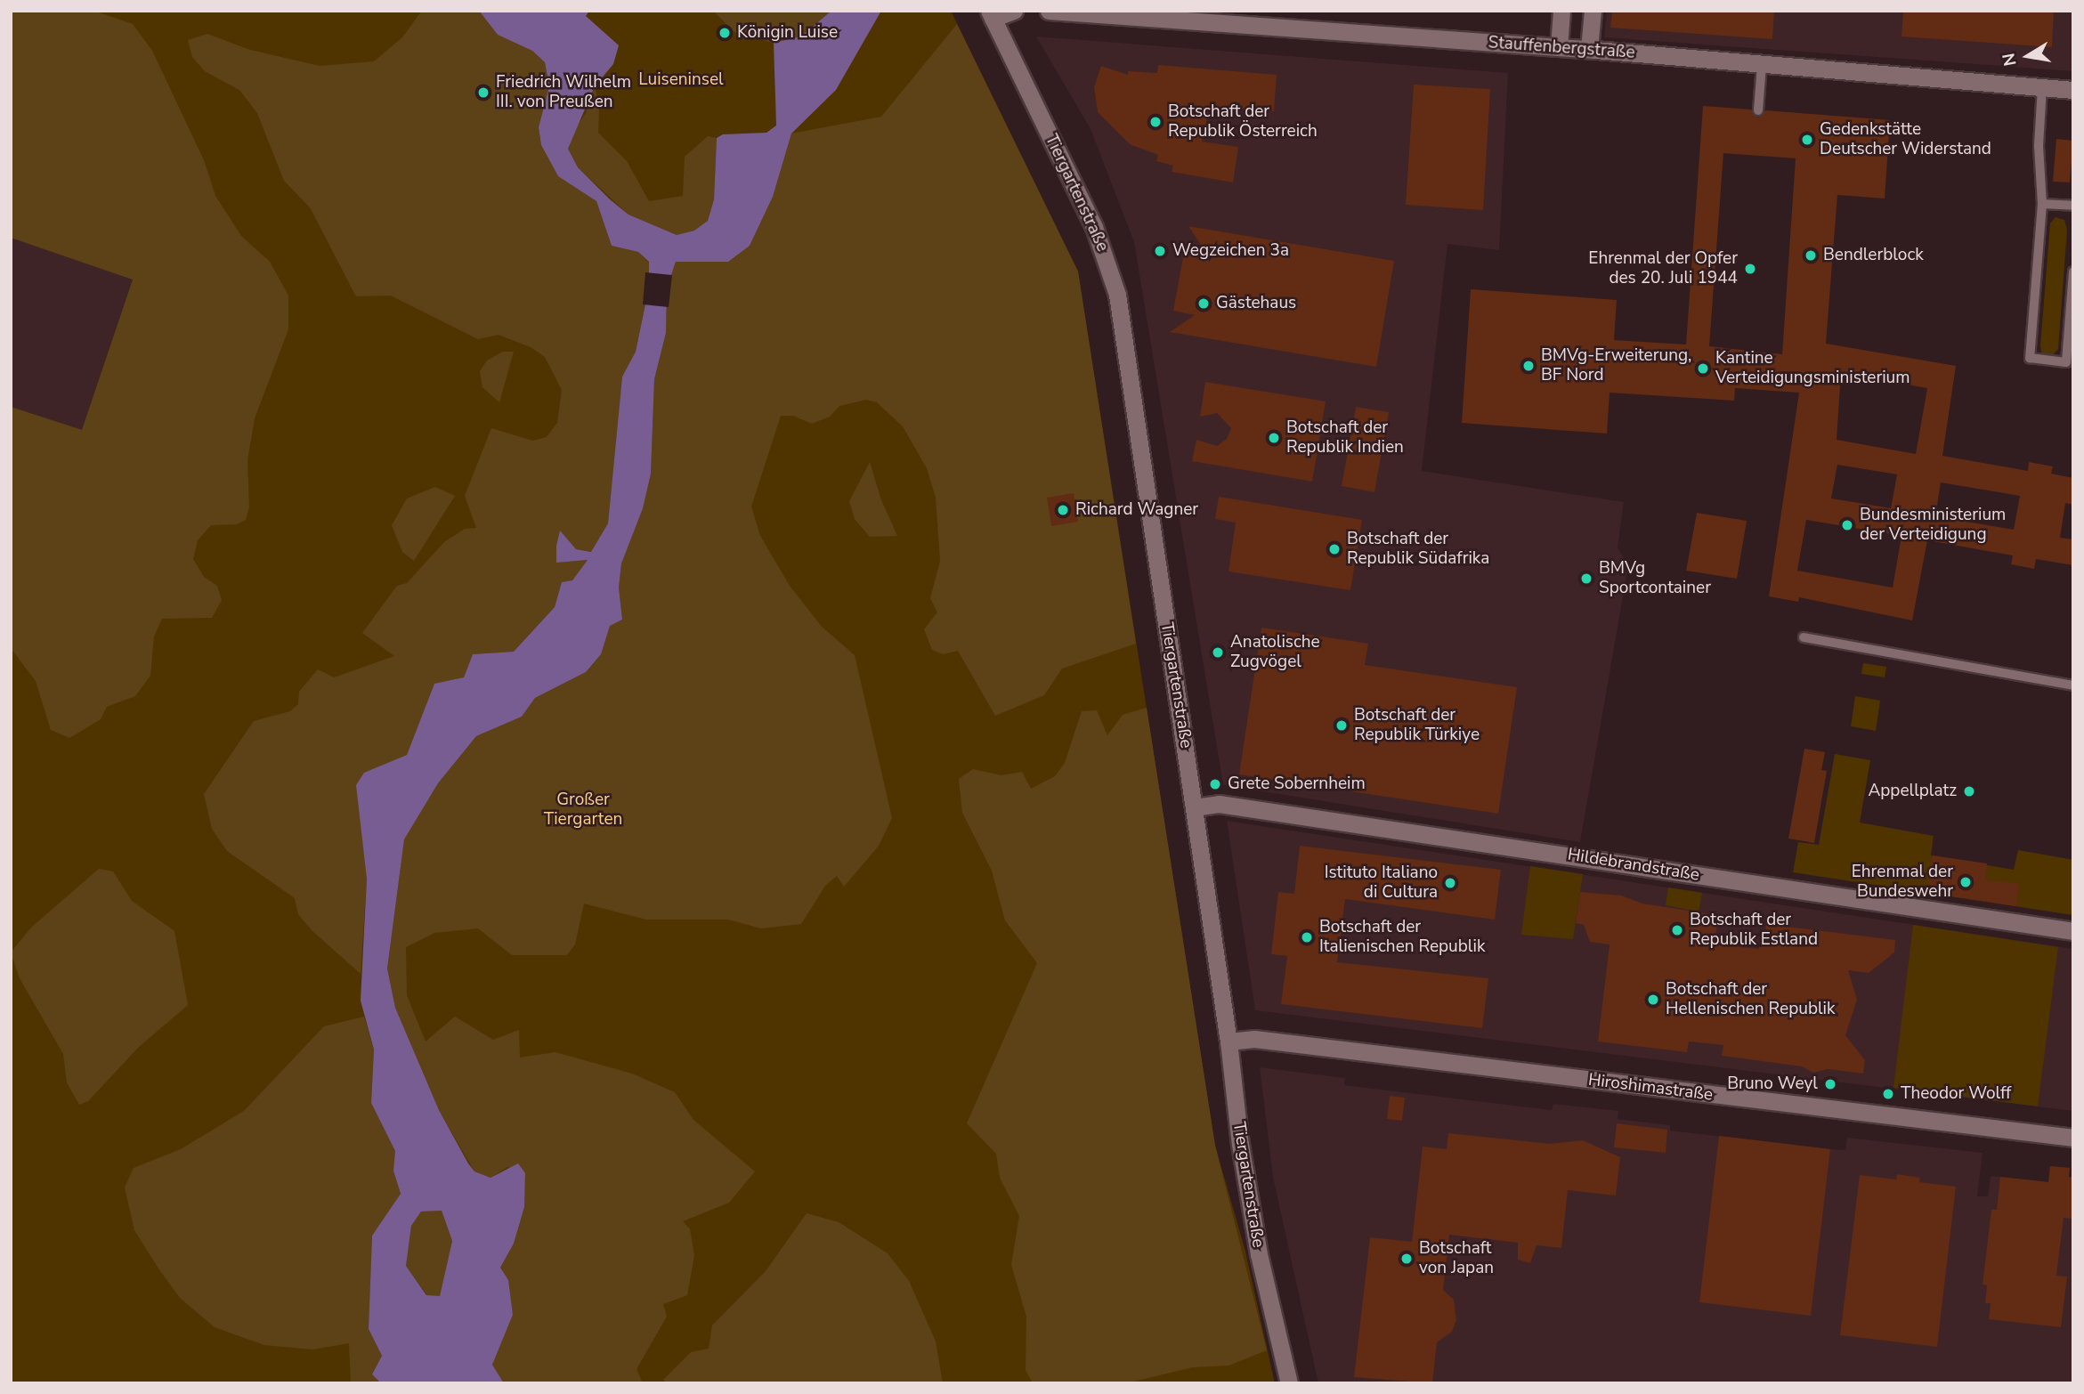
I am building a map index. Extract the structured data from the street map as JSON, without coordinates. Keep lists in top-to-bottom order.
{
  "streets": {
    "street": [
      "Stauffenbergstraße",
      "Tiergartenstraße",
      "Hildebrandstraße",
      "Hiroshimastraße"
    ]
  },
  "crossings": [
    ["Tiergartenstraße", "Hildebrandstraße"],
    ["Tiergartenstraße", "Hiroshimastraße"]
  ],
  "parks": ["Luiseninsel", "Großer Tiergarten"],
  "places": [
    "Königin Luise",
    "Friedrich Wilhelm III. von Preußen",
    "Botschaft der Republik Österreich",
    "Gedenkstätte Deutscher Widerstand",
    "Wegzeichen 3a",
    "Bendlerblock",
    "Ehrenmal der Opfer des 20. Juli 1944",
    "Gästehaus",
    "BMVg-Erweiterung, BF Nord",
    "Kantine Verteidigungsministerium",
    "Botschaft der Republik Indien",
    "Richard Wagner",
    "Bundesministerium der Verteidigung",
    "Botschaft der Republik Südafrika",
    "BMVg Sportcontainer",
    "Anatolische Zugvögel",
    "Botschaft der Republik Türkiye",
    "Grete Sobernheim",
    "Appellplatz",
    "Ehrenmal der Bundeswehr",
    "Istituto Italiano di Cultura",
    "Botschaft der Republik Estland",
    "Botschaft der Italienischen Republik",
    "Botschaft der Hellenischen Republik",
    "Bruno Weyl",
    "Theodor Wolff",
    "Botschaft von Japan"
  ],
  "north": "left"
}
